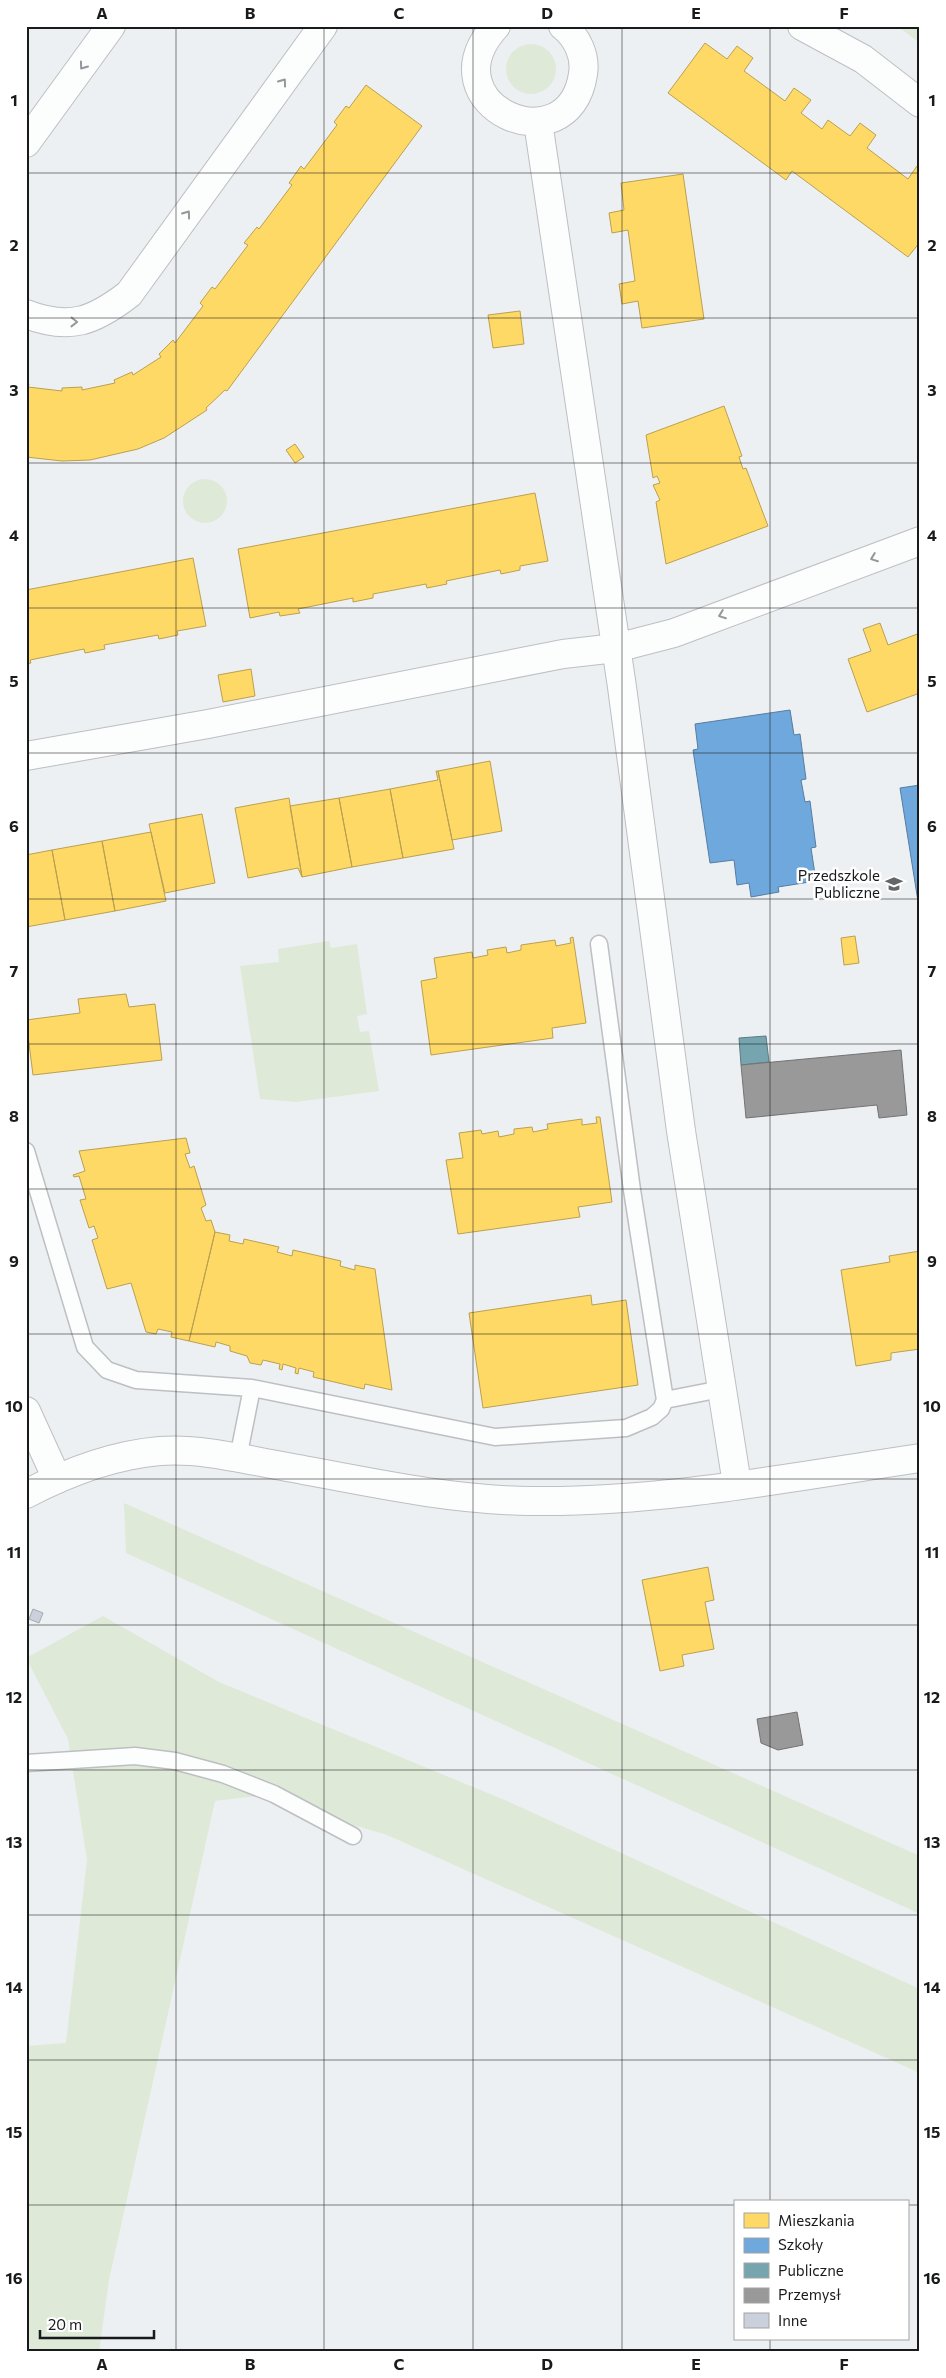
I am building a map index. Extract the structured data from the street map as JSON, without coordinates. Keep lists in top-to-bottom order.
{
  "places": {
    "school or university": ["Przedszkole Publiczne"]
  },
  "legend": [
    "Mieszkania",
    "Szkoły",
    "Publiczne",
    "Przemysł",
    "Inne"
  ],
  "scale_bar": "20 m",
  "grid": {
    "columns": [
      "A",
      "B",
      "C",
      "D",
      "E",
      "F"
    ],
    "rows": [
      "1",
      "2",
      "3",
      "4",
      "5",
      "6",
      "7",
      "8",
      "9",
      "10",
      "11",
      "12",
      "13",
      "14",
      "15",
      "16"
    ]
  }
}
